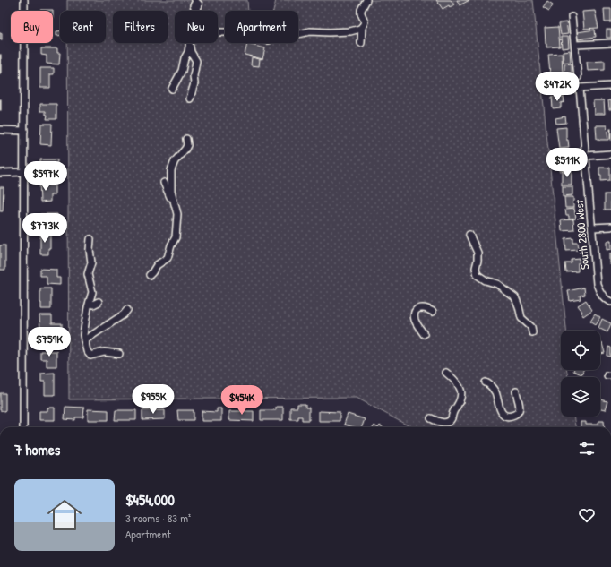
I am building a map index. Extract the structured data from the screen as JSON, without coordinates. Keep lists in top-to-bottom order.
{
  "streets": {
    "street": ["South 2800 West"]
  },
  "page": {
    "chip": [
      "Buy",
      "Rent",
      "Filters",
      "New",
      "Apartment"
    ],
    "price": [
      "$472K",
      "$511K",
      "$597K",
      "$773K",
      "$759K",
      "$955K",
      "$454K"
    ],
    "heading": "7 homes",
    "list": [
      {
        "name": "$454,000",
        "note": "3 rooms · 83 m² · Apartment"
      }
    ]
  }
}
